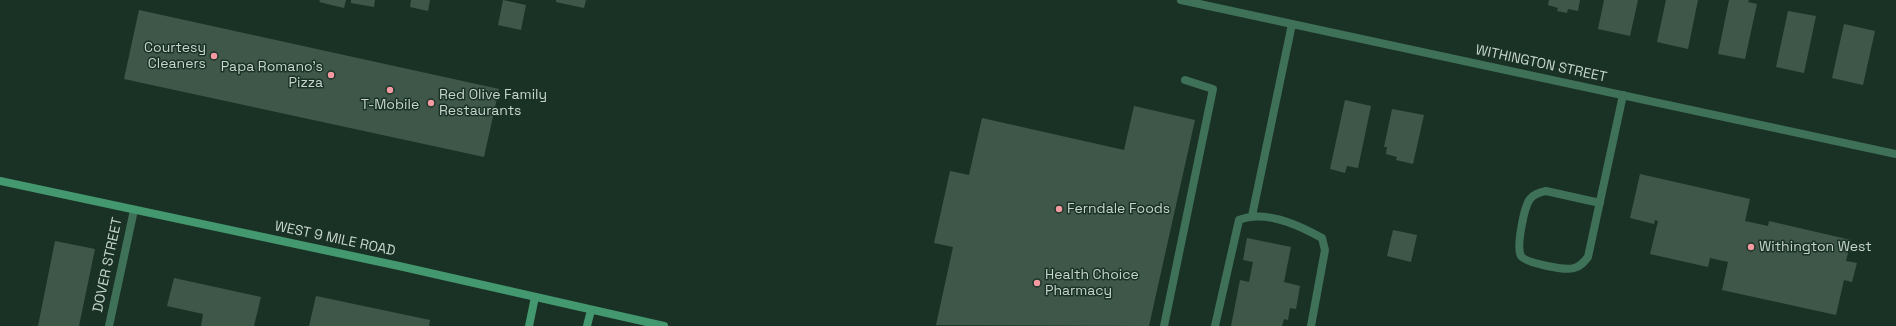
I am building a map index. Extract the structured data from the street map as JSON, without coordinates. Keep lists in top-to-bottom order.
{
  "streets": {
    "main road": ["WEST 9 MILE ROAD"],
    "street": ["WITHINGTON STREET", "DOVER STREET"]
  },
  "crossings": [
    ["WEST 9 MILE ROAD", "DOVER STREET"]
  ],
  "places": [
    "Courtesy Cleaners",
    "Papa Romano's Pizza",
    "T-Mobile",
    "Red Olive Family Restaurants",
    "Ferndale Foods",
    "Withington West",
    "Health Choice Pharmacy"
  ]
}
